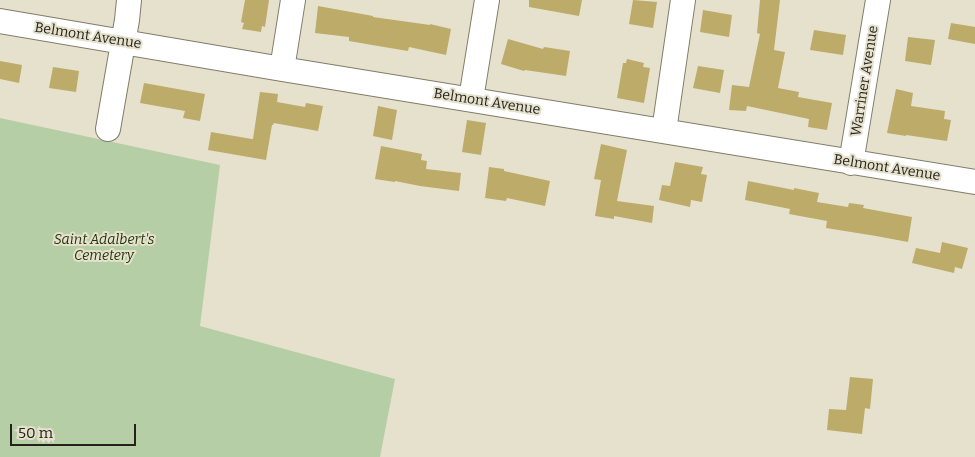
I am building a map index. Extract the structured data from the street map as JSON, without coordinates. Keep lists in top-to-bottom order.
{
  "streets": {
    "street": ["Belmont Avenue", "Warriner Avenue"]
  },
  "crossings": [
    ["Belmont Avenue", "Warriner Avenue"]
  ],
  "parks": ["Saint Adalbert's Cemetery"],
  "scale_bar": "50 m"
}
